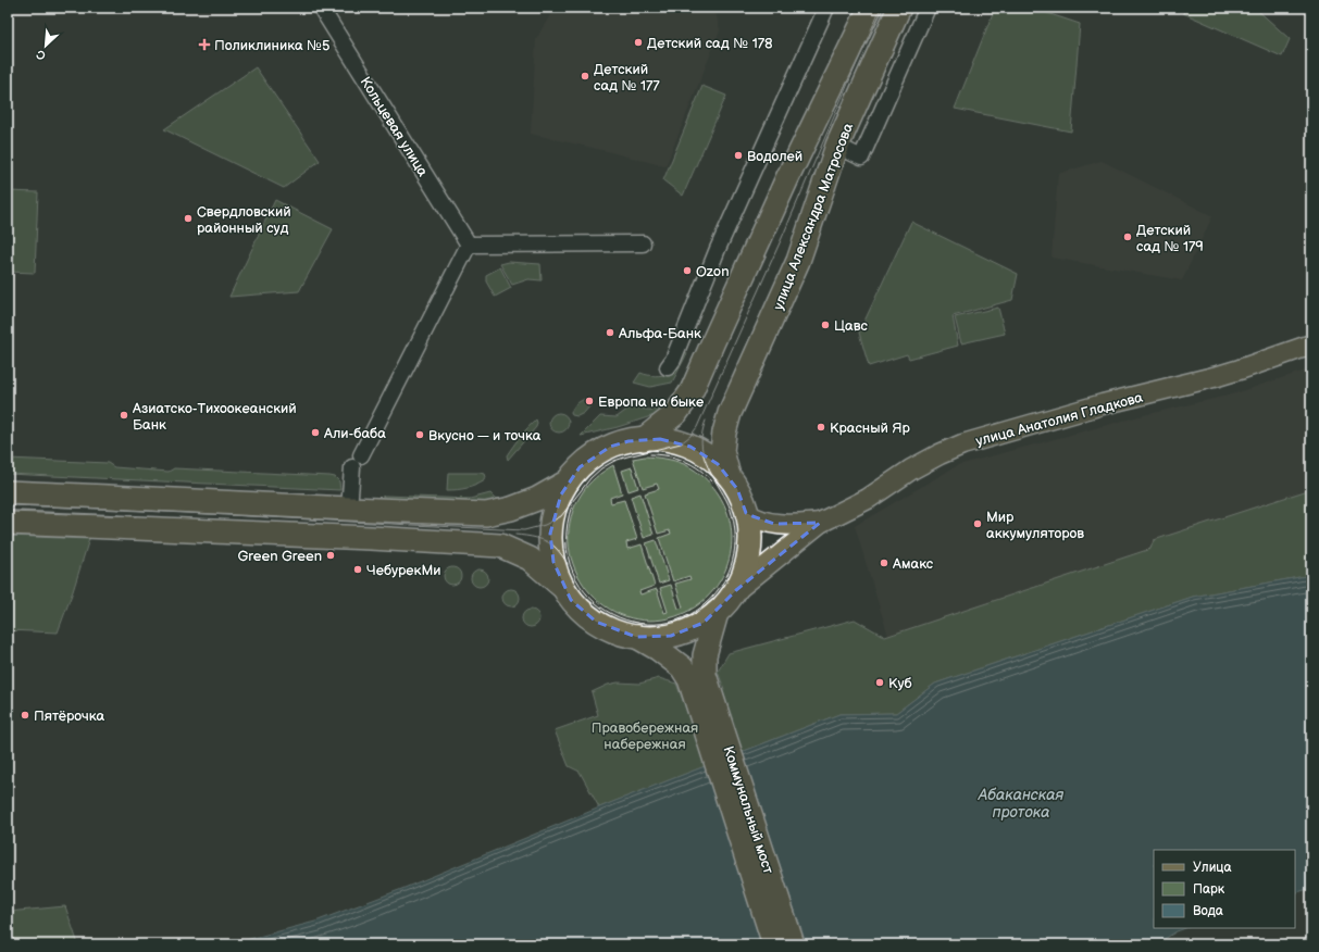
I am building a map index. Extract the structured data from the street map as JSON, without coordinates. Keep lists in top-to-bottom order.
{
  "streets": {
    "highway": ["улица Александра Матросова", "Коммунальный мост"],
    "main road": ["улица Анатолия Гладкова"],
    "street": ["Кольцевая улица"]
  },
  "water": ["Абаканская протока"],
  "parks": ["Правобережная набережная"],
  "places": {
    "other": [
      "Детский сад № 178",
      "Детский сад № 177",
      "Водолей",
      "Свердловский районный суд",
      "Детский сад № 179",
      "Ozon",
      "Цавс",
      "Альфа-Банк",
      "Европа на быке",
      "Азиатско-Тихоокеанский Банк",
      "Красный Яр",
      "Али-баба",
      "Вкусно — и точка",
      "Мир аккумуляторов",
      "Green Green",
      "Амакс",
      "ЧебурекМи",
      "Куб",
      "Пятёрочка"
    ],
    "health": ["Поликлиника №5"]
  },
  "legend": ["Улица", "Парк", "Вода"],
  "north": "bottom left"
}
